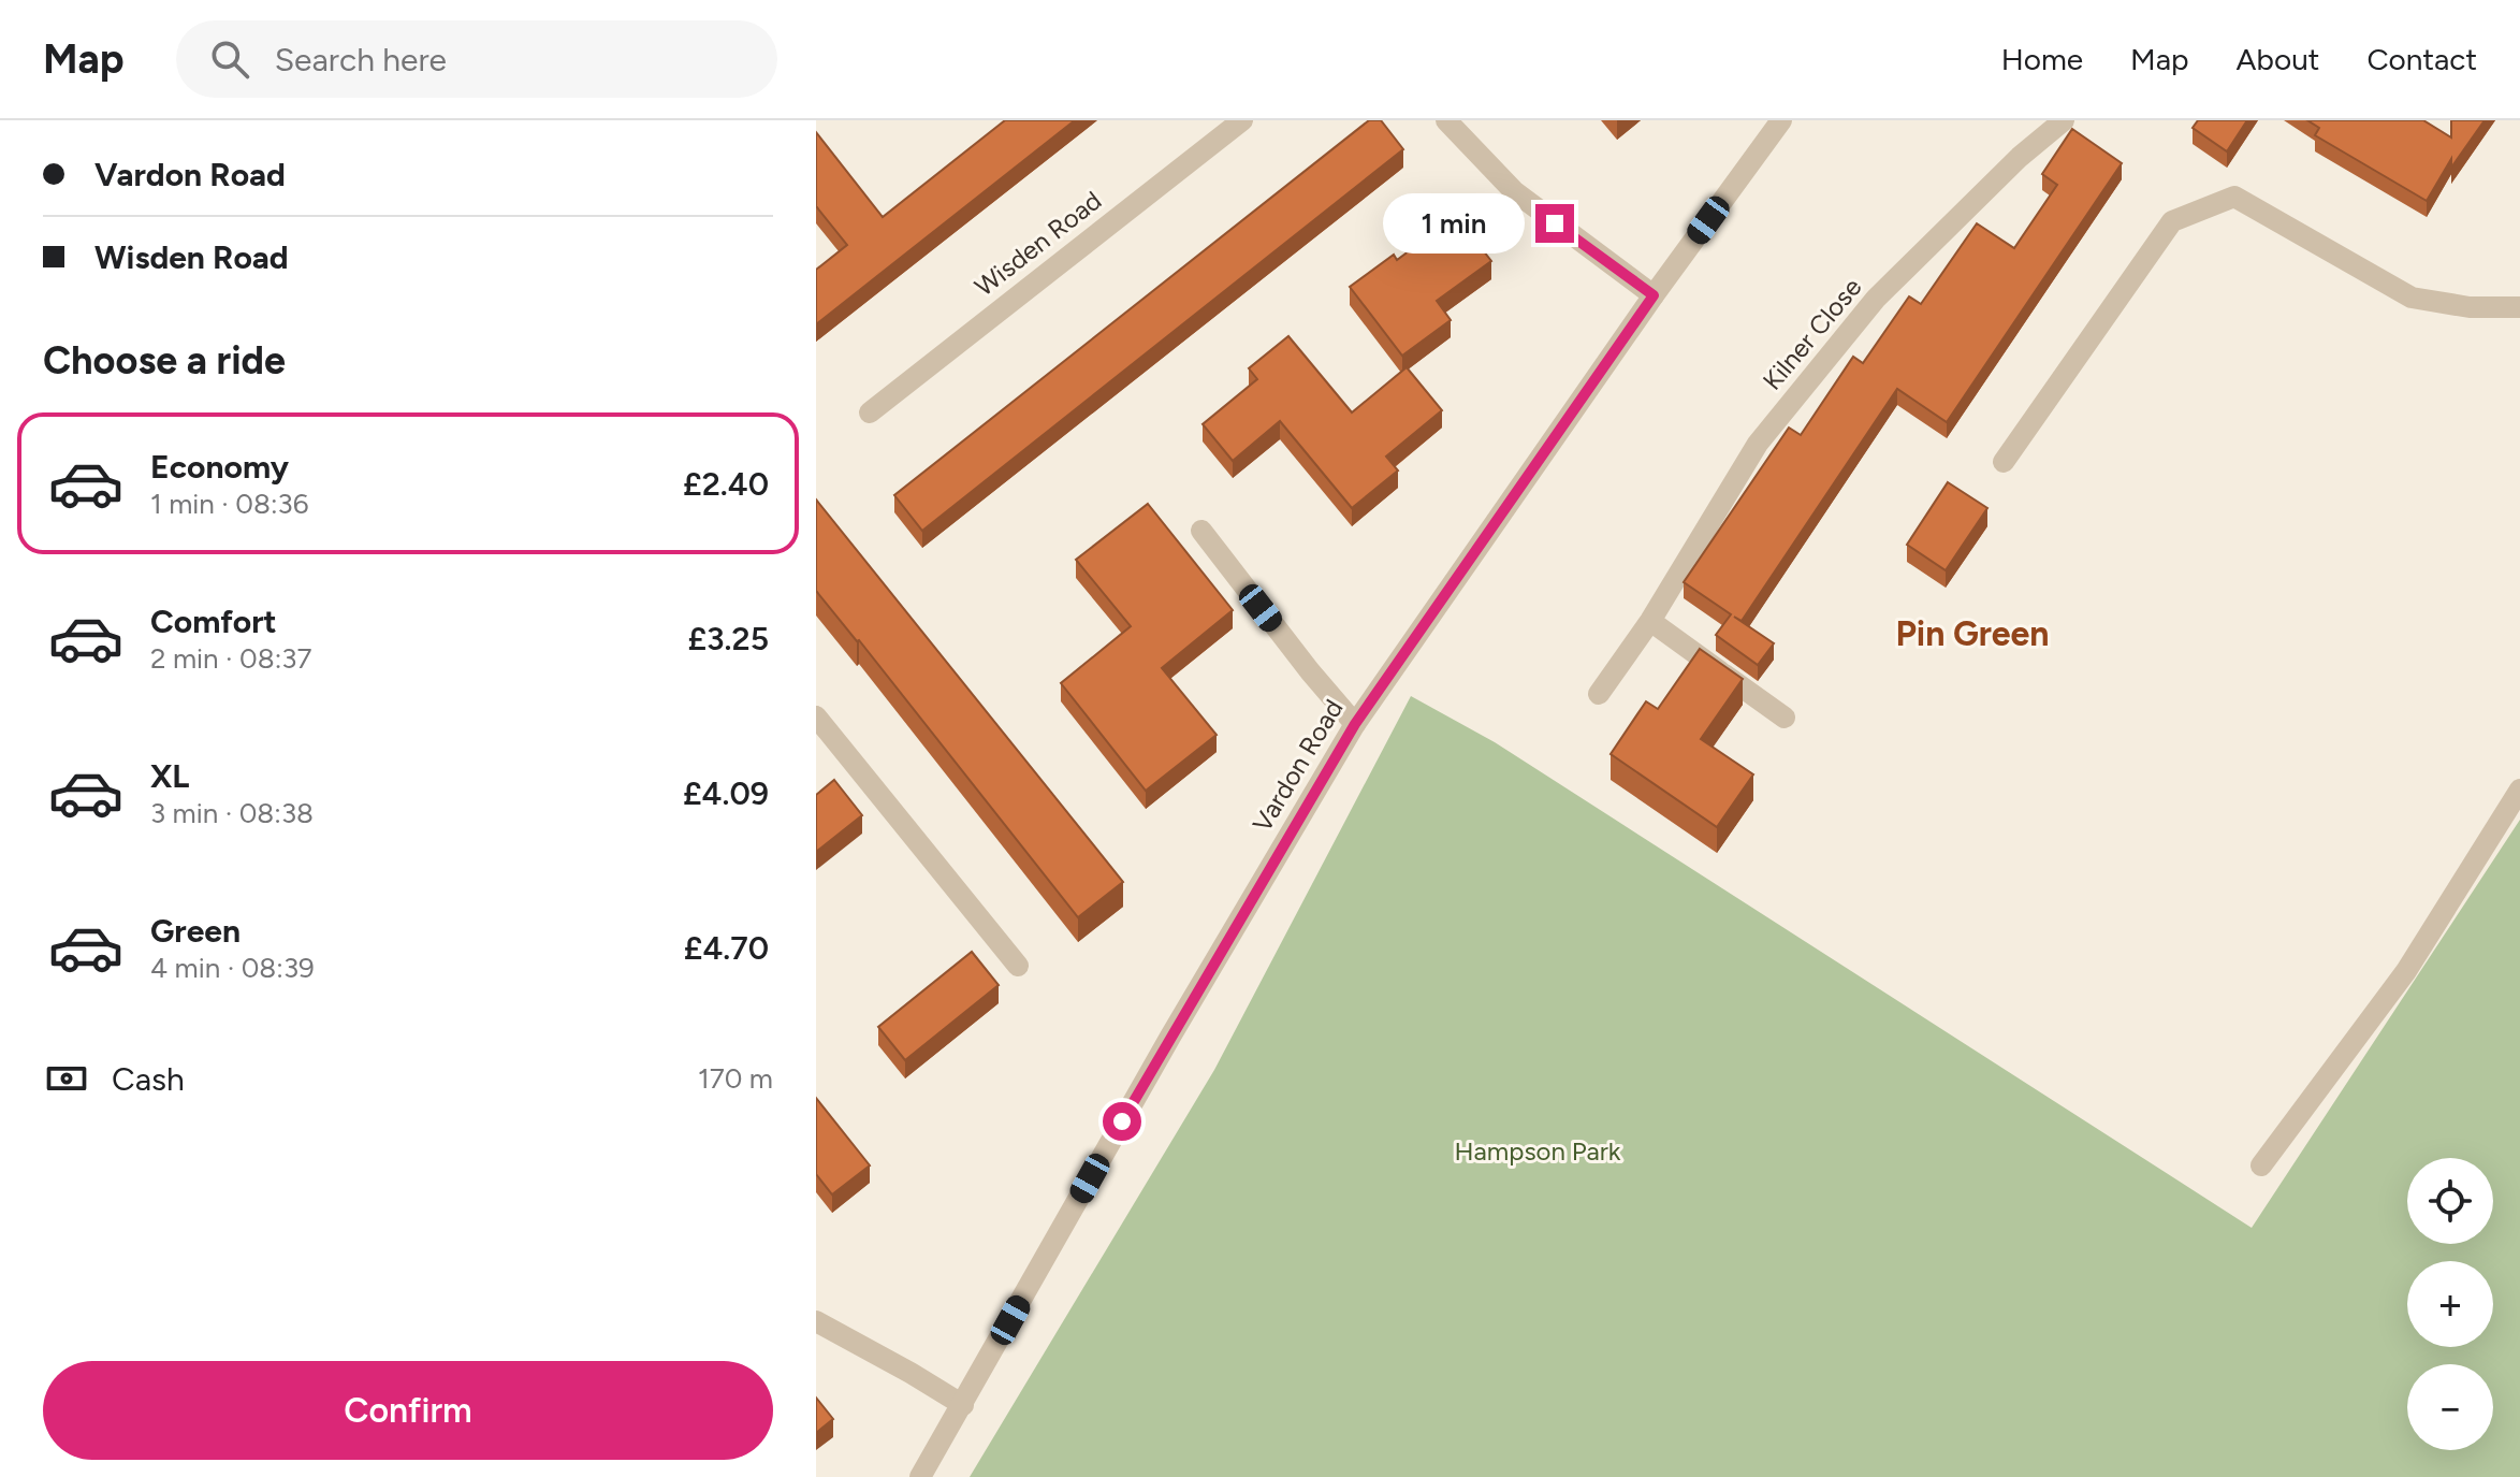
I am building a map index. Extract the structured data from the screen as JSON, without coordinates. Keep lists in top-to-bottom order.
{
  "streets": {
    "street": ["Wisden Road", "Kilner Close", "Vardon Road"]
  },
  "districts": ["Pin Green"],
  "parks": ["Hampson Park"],
  "page": {
    "header": "Map",
    "search": "Search here",
    "nav": [
      "Home",
      "Map",
      "About",
      "Contact"
    ],
    "banner": ["Vardon Road", "Wisden Road"],
    "bubble": "1 min",
    "heading": "Choose a ride",
    "list": [
      {
        "name": "Economy",
        "note": "1 min · 08:36",
        "value": "£2.40"
      },
      {
        "name": "Comfort",
        "note": "2 min · 08:37",
        "value": "£3.25"
      },
      {
        "name": "XL",
        "note": "3 min · 08:38",
        "value": "£4.09"
      },
      {
        "name": "Green",
        "note": "4 min · 08:39",
        "value": "£4.70"
      }
    ],
    "pay": ["Cash", "170 m"],
    "map_buttons": ["+", "−"],
    "buttons": "Confirm"
  }
}
